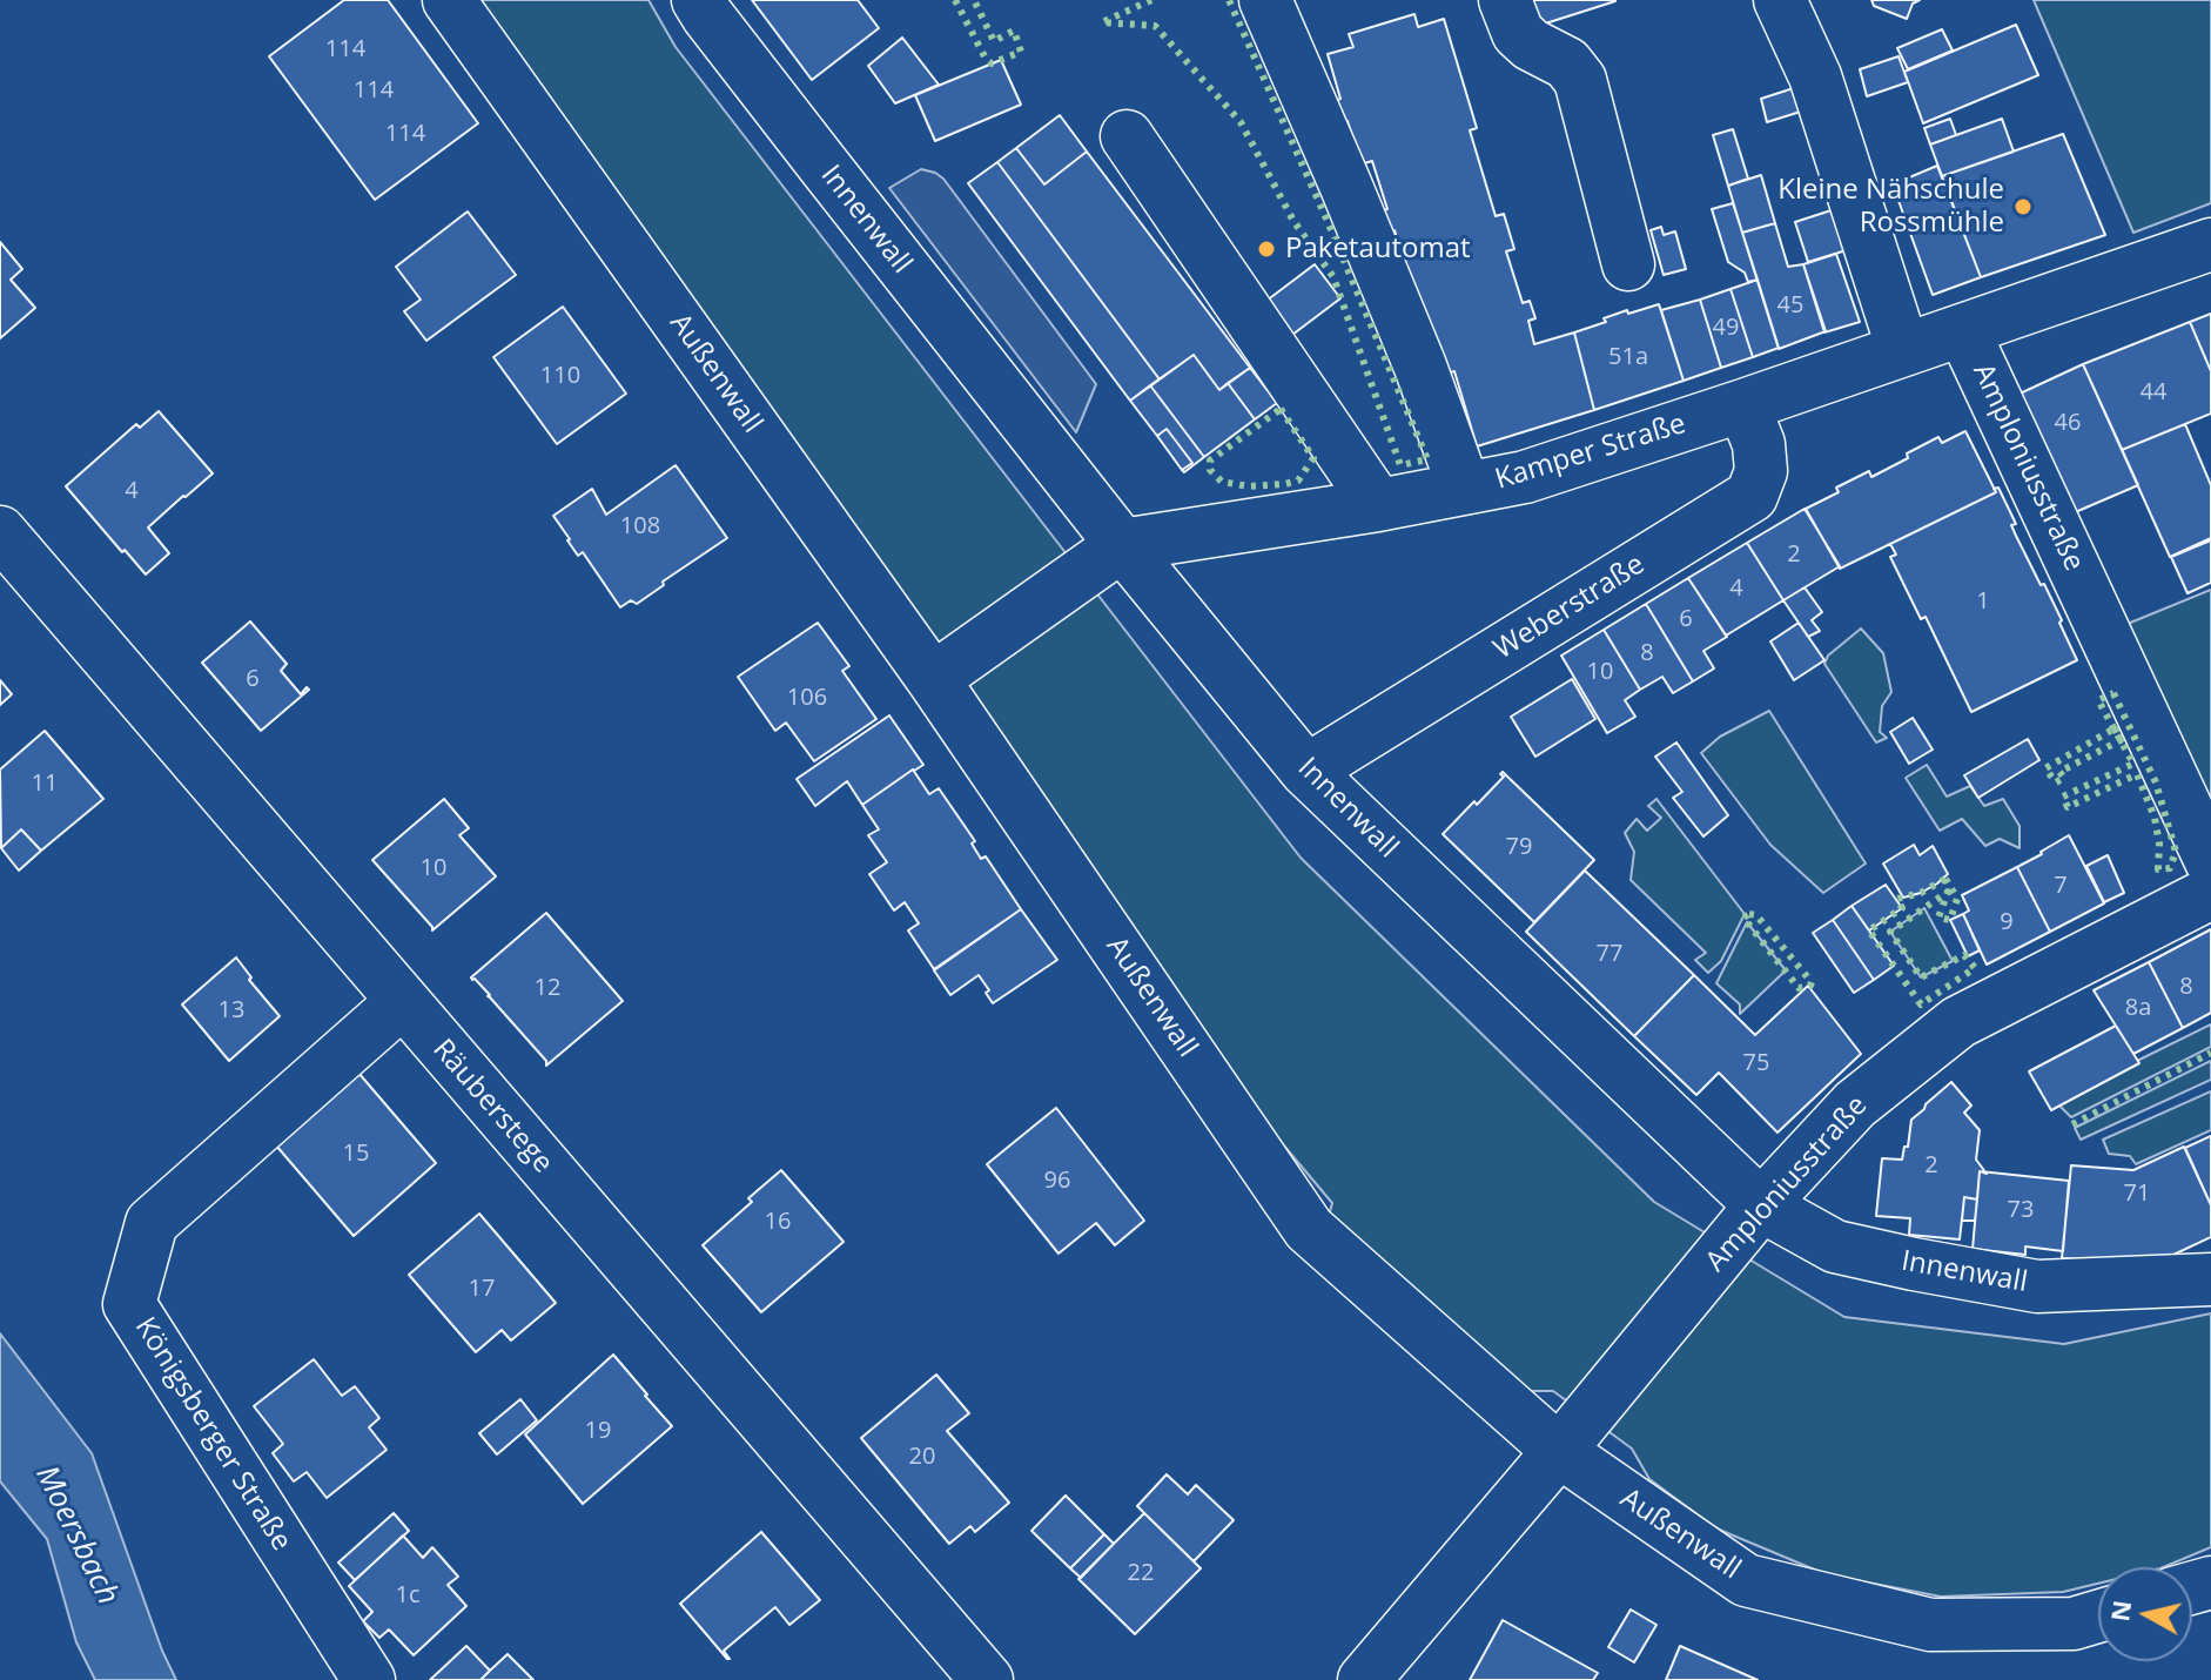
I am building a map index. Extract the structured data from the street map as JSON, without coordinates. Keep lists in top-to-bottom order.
{
  "streets": {
    "street": [
      "Innenwall",
      "Außenwall",
      "Kamper Straße",
      "Amploniusstraße",
      "Weberstraße",
      "Räuberstege",
      "Königsberger Straße"
    ]
  },
  "crossings": [
    ["Innenwall", "Kamper Straße"],
    ["Innenwall", "Amploniusstraße"],
    ["Innenwall", "Weberstraße"],
    ["Außenwall", "Kamper Straße"],
    ["Außenwall", "Amploniusstraße"],
    ["Kamper Straße", "Amploniusstraße"],
    ["Kamper Straße", "Weberstraße"],
    ["Räuberstege", "Königsberger Straße"]
  ],
  "water": ["Moersbach"],
  "places": ["Kleine Nähschule Rossmühle", "Paketautomat"],
  "house_numbers": [
    "114",
    "114",
    "114",
    "45",
    "49",
    "51a",
    "110",
    "44",
    "46",
    "4",
    "108",
    "2",
    "4",
    "1",
    "6",
    "8",
    "10",
    "6",
    "106",
    "11",
    "79",
    "10",
    "7",
    "9",
    "77",
    "8",
    "12",
    "8a",
    "13",
    "75",
    "15",
    "2",
    "96",
    "71",
    "73",
    "16",
    "17",
    "19",
    "20",
    "22",
    "1c"
  ],
  "north": "left"
}
